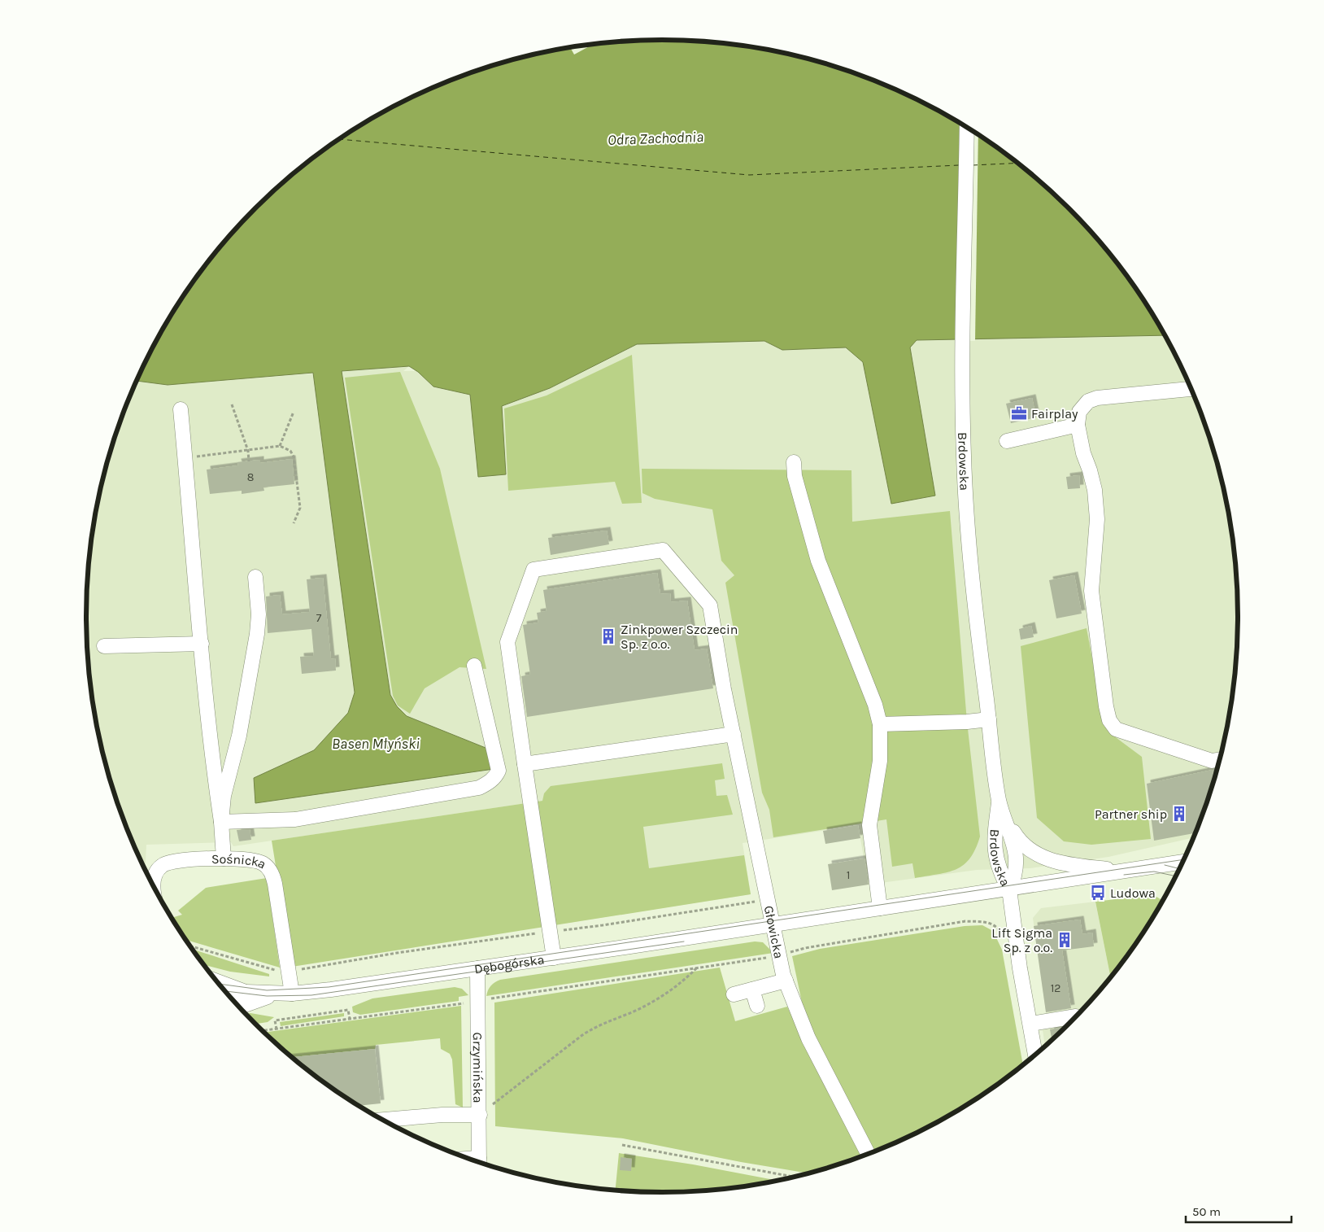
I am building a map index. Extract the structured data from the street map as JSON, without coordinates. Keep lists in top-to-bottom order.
{
  "streets": {
    "street": [
      "Brdowska",
      "Sośnicka",
      "Głowicka",
      "Dębogórska",
      "Grzymińska"
    ]
  },
  "crossings": [
    ["Sośnicka", "Dębogórska"],
    ["Głowicka", "Dębogórska"],
    ["Dębogórska", "Grzymińska"]
  ],
  "water": ["Odra Zachodnia", "Basen Młyński"],
  "places": {
    "office": ["Fairplay"],
    "building": ["Zinkpower Szczecin Sp. z o.o.", "Partner ship", "Lift Sigma Sp. z o.o."],
    "bus stop": ["Ludowa"]
  },
  "house_numbers": [
    "8",
    "7",
    "1",
    "12"
  ],
  "scale_bar": "50 m"
}
